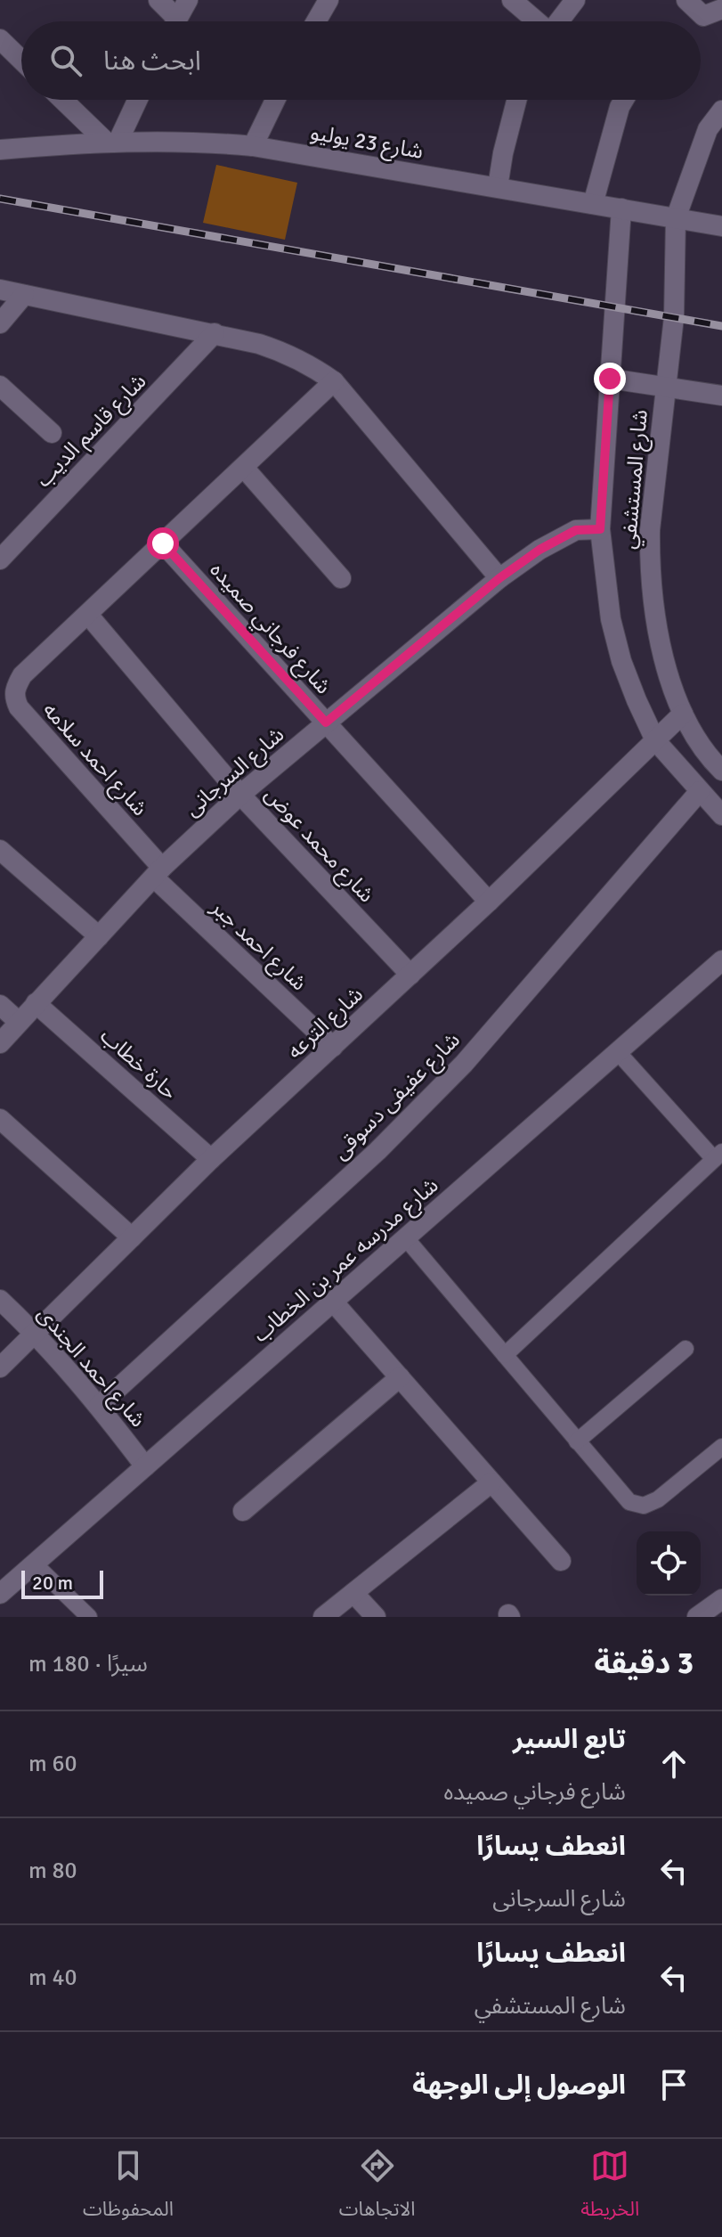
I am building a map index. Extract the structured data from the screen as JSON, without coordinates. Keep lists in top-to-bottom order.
{
  "streets": {
    "street": [
      "شارع 23 يوليو",
      "شارع قاسم الديب",
      "شارع المستشفي",
      "شارع فرجاني صميده",
      "شارع احمد سلامه",
      "شارع السرجانى",
      "شارع محمد عوض",
      "شارع احمد جبر",
      "شارع الترعه",
      "حارة خطاب",
      "شارع عفيفى دسوقى",
      "شارع مدرسه عمر بن الخطاب",
      "شارع احمد الجندى"
    ]
  },
  "crossings": [
    ["شارع 23 يوليو", "شارع المستشفي"],
    ["شارع المستشفي", "شارع السرجانى"],
    ["شارع المستشفي", "شارع الترعه"],
    ["شارع المستشفي", "شارع عفيفى دسوقى"],
    ["شارع فرجاني صميده", "شارع احمد سلامه"],
    ["شارع فرجاني صميده", "شارع السرجانى"],
    ["شارع فرجاني صميده", "شارع الترعه"],
    ["شارع احمد سلامه", "شارع السرجانى"],
    ["شارع احمد سلامه", "شارع محمد عوض"],
    ["شارع احمد سلامه", "شارع احمد جبر"],
    ["شارع السرجانى", "شارع محمد عوض"],
    ["شارع السرجانى", "شارع احمد جبر"],
    ["شارع السرجانى", "حارة خطاب"],
    ["شارع محمد عوض", "شارع الترعه"],
    ["شارع احمد جبر", "شارع الترعه"],
    ["شارع الترعه", "حارة خطاب"],
    ["شارع الترعه", "شارع احمد الجندى"],
    ["شارع عفيفى دسوقى", "شارع احمد الجندى"],
    ["شارع مدرسه عمر بن الخطاب", "شارع احمد الجندى"]
  ],
  "scale_bar": "20 m",
  "page": {
    "search": "ابحث هنا",
    "scale": "20 m",
    "heading": ["3 دقيقة", "سيرًا · 180 m"],
    "list": [
      ["تابع السير", "شارع فرجاني صميده", "60 m"],
      ["انعطف يسارًا", "شارع السرجانى", "80 m"],
      ["انعطف يسارًا", "شارع المستشفي", "40 m"],
      "الوصول إلى الوجهة"
    ],
    "nav": ["الخريطة", "الاتجاهات", "المحفوظات"]
  }
}
